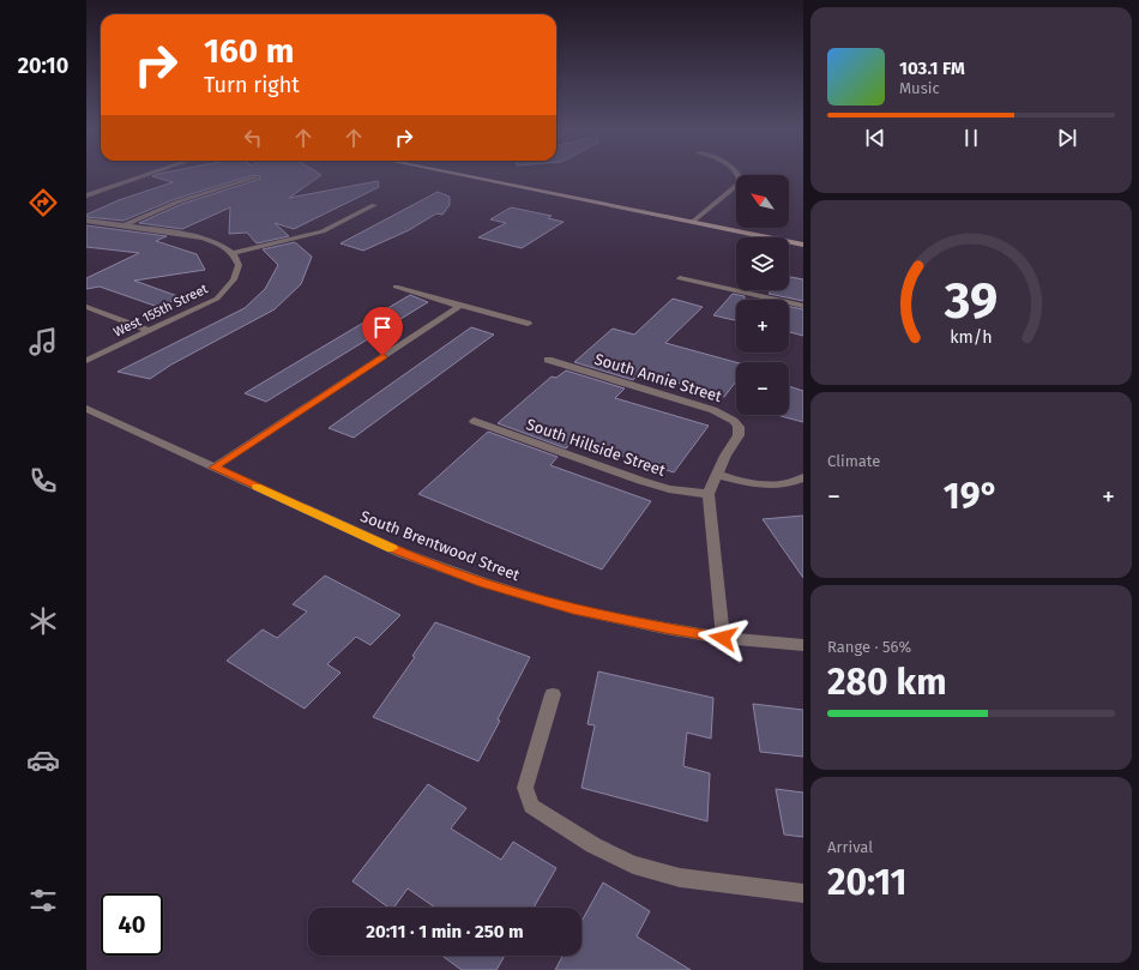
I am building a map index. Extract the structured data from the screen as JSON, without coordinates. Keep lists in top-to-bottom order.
{
  "streets": {
    "street": [
      "West 155th Street",
      "South Annie Street",
      "South Hillside Street",
      "South Brentwood Street"
    ]
  },
  "crossings": [
    ["South Annie Street", "South Hillside Street"],
    ["South Annie Street", "South Brentwood Street"]
  ],
  "north": "top left",
  "page": {
    "tabs": "20:10",
    "turn": ["160 m", "Turn right"],
    "song": ["103.1 FM", "Music"],
    "map_buttons": ["+", "−"],
    "tile": [
      "Climate",
      ["Range · 56%", "280 km"],
      ["Arrival", "20:11"]
    ],
    "heat": ["−", "19°", "+"],
    "limit": "40",
    "trip": "20:11 · 1 min · 250 m",
    "gauge": ["39", "km/h"]
  }
}
